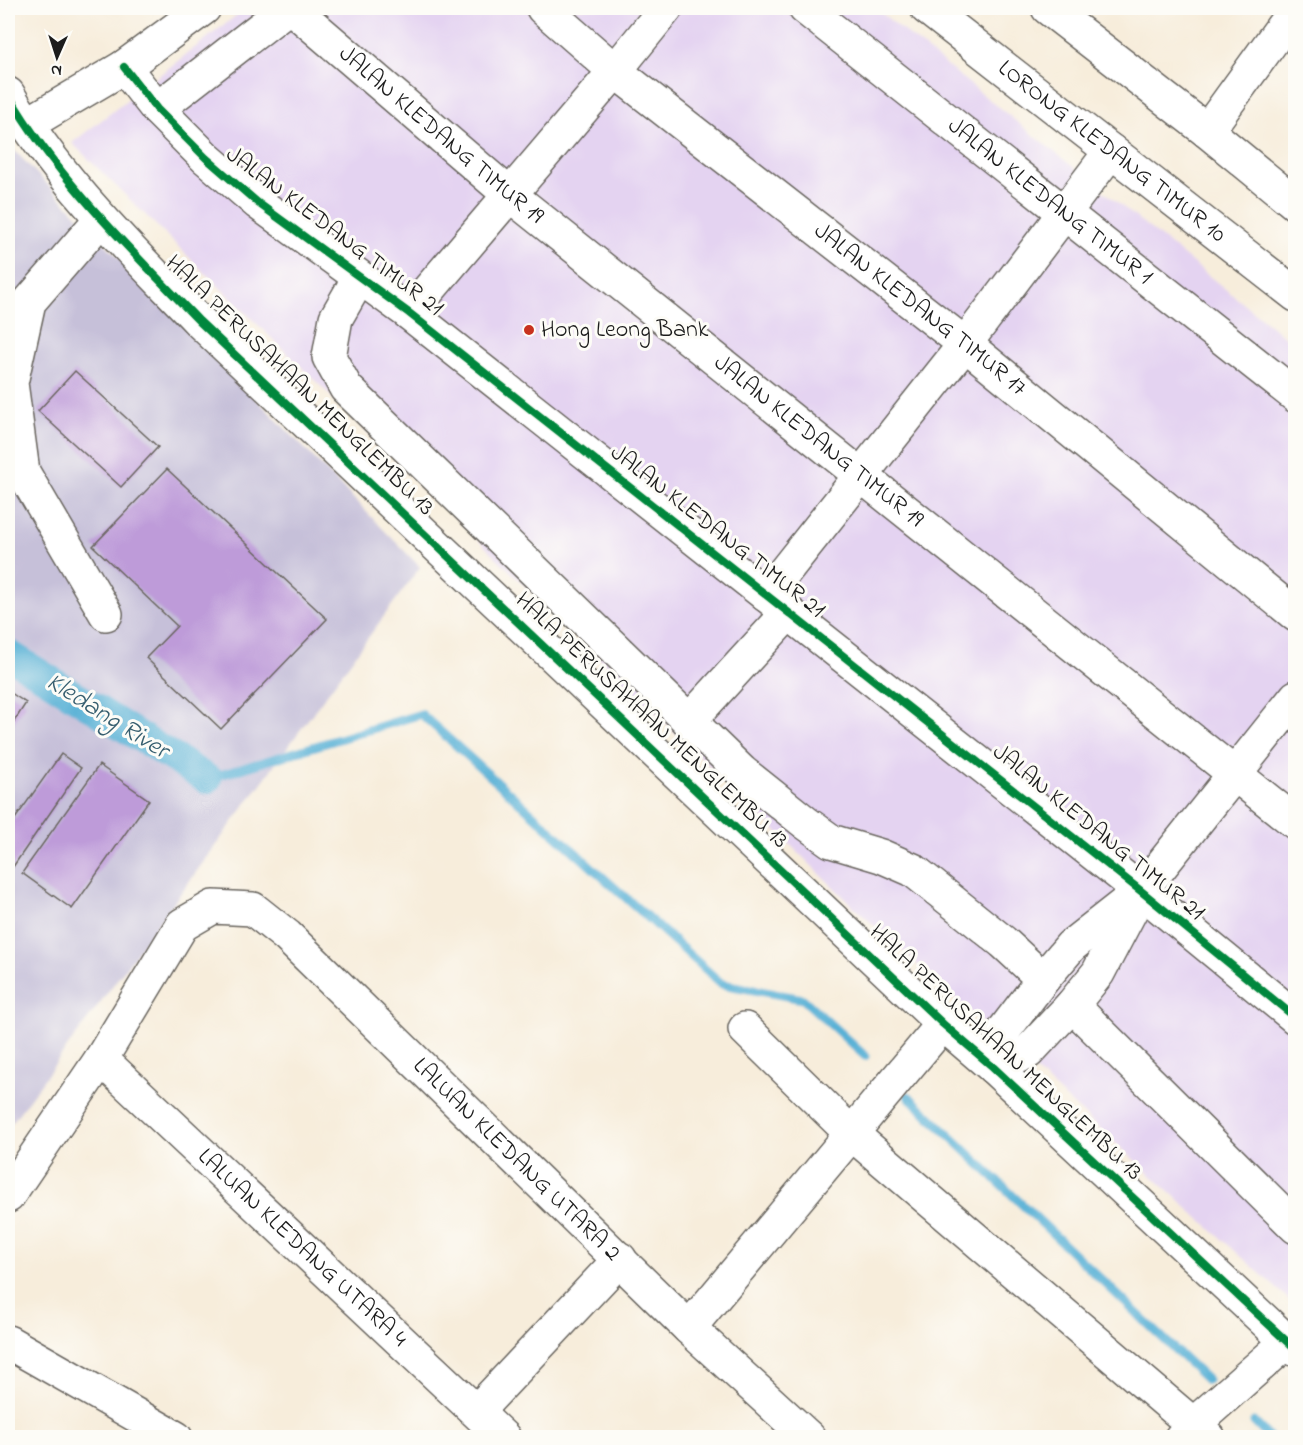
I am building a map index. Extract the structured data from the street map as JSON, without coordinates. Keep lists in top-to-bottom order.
{
  "streets": {
    "street": [
      "JALAN KLEDANG TIMUR 19",
      "LORONG KLEDANG TIMUR 10",
      "JALAN KLEDANG TIMUR 1",
      "JALAN KLEDANG TIMUR 21",
      "JALAN KLEDANG TIMUR 17",
      "HALA PERUSAHAAN MENGLEMBU 13",
      "LALUAN KLEDANG UTARA 2",
      "LALUAN KLEDANG UTARA 4"
    ]
  },
  "crossings": [
    ["LALUAN KLEDANG UTARA 2", "LALUAN KLEDANG UTARA 4"]
  ],
  "water": ["Kledang River"],
  "places": ["Hong Leong Bank"],
  "north": "bottom"
}
